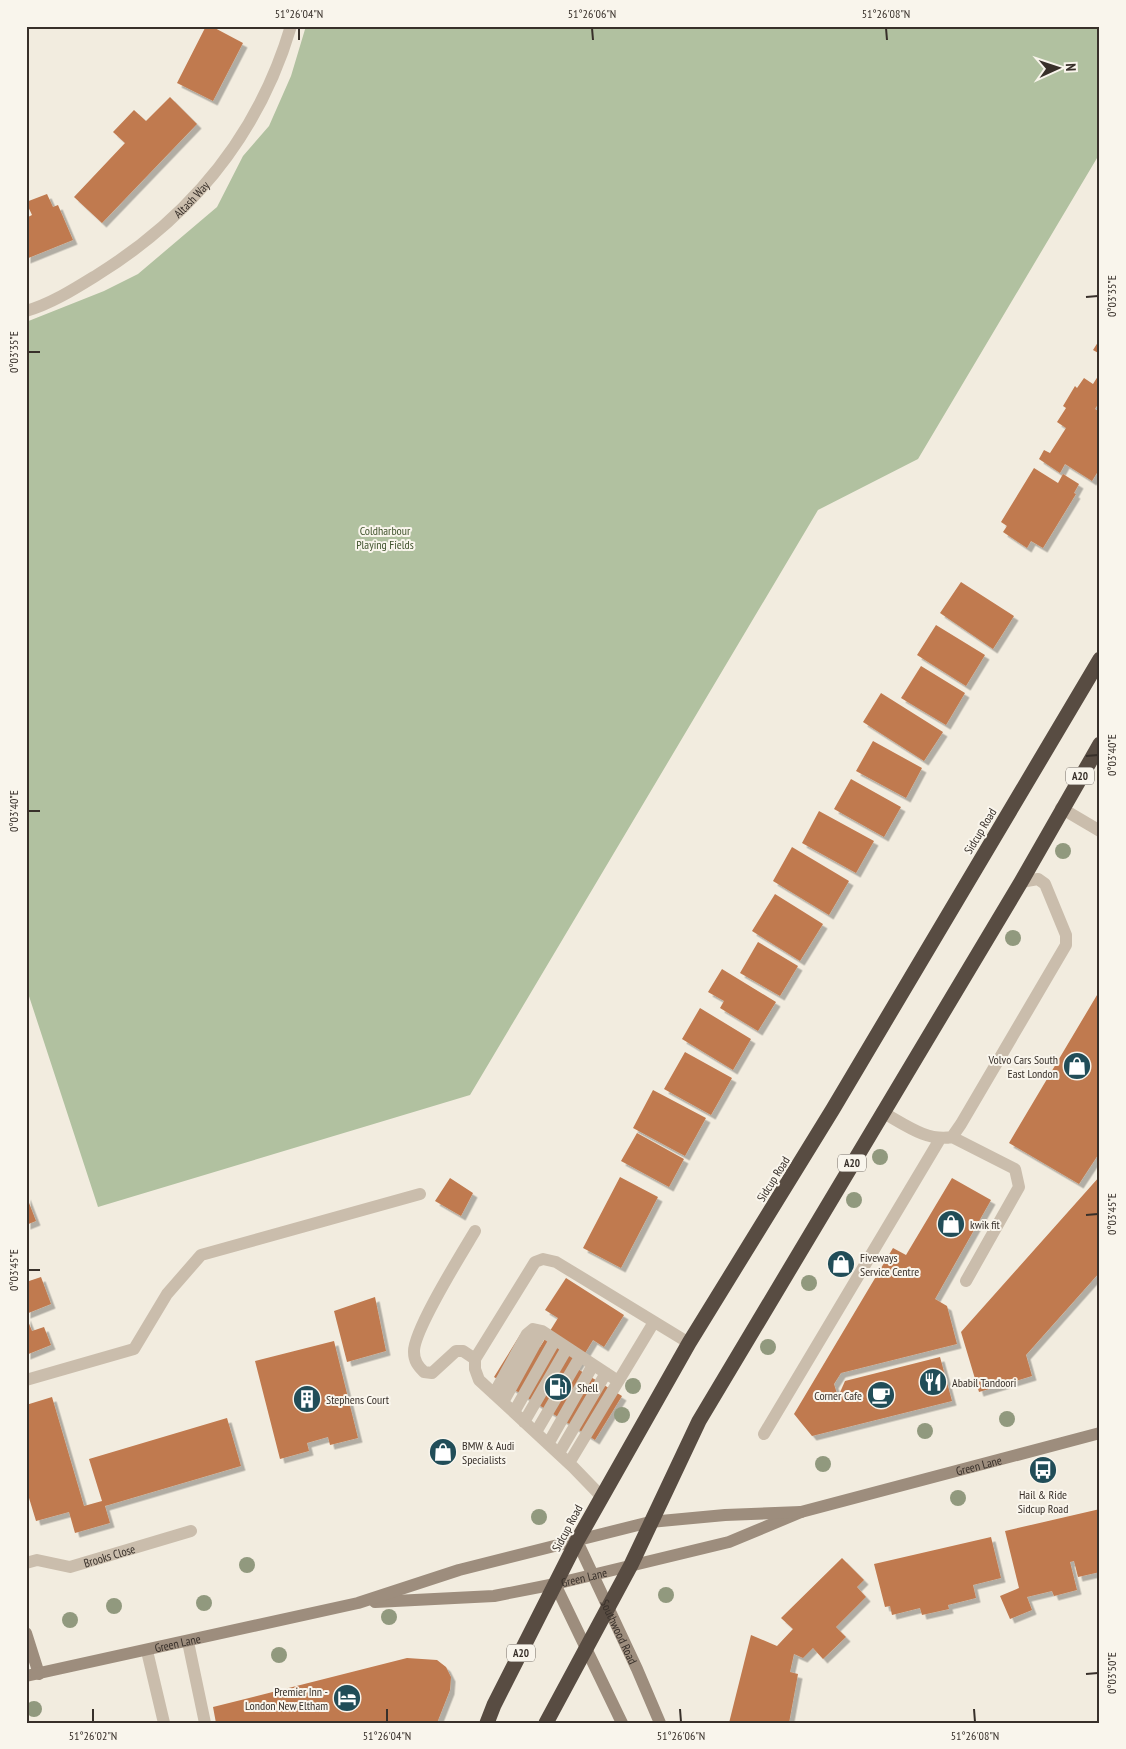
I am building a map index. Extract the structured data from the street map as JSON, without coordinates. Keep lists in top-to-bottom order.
{
  "streets": {
    "highway": ["A20", "Sidcup Road"],
    "main road": ["Green Lane", "Southwood Road"],
    "street": ["Altash Way", "Brooks Close"]
  },
  "crossings": [
    ["A20", "Green Lane"],
    ["A20", "Southwood Road"],
    ["Sidcup Road", "Green Lane"],
    ["Sidcup Road", "Southwood Road"],
    ["Green Lane", "Southwood Road"]
  ],
  "parks": ["Coldharbour Playing Fields"],
  "places": {
    "shop": [
      "Volvo Cars South East London",
      "kwik fit",
      "Fiveways Service Centre",
      "BMW & Audi Specialists"
    ],
    "restaurant": ["Ababil Tandoori"],
    "fuel station": ["Shell"],
    "cafe": ["Corner Cafe"],
    "building": ["Stephens Court"],
    "bus stop": ["Hail & Ride Sidcup Road"],
    "hotel": ["Premier Inn - London New Eltham"]
  },
  "north": "right",
  "coordinates": [
    "51°26'04\"N",
    "51°26'06\"N",
    "51°26'08\"N",
    "0°03'35\"E",
    "0°03'40\"E",
    "0°03'45\"E",
    "0°03'50\"E",
    "51°26'02\"N"
  ]
}
